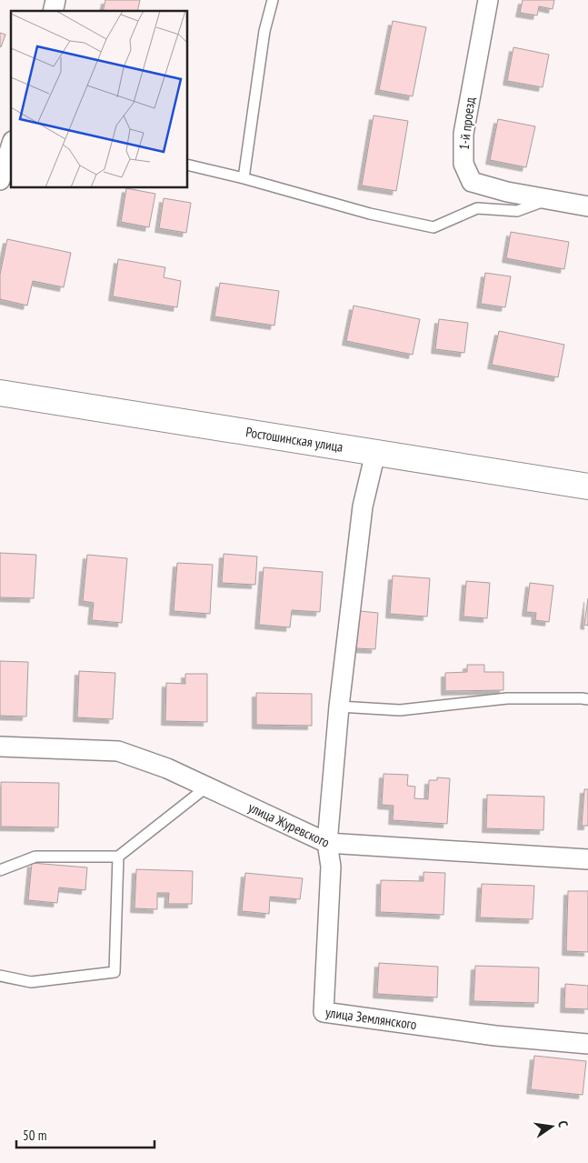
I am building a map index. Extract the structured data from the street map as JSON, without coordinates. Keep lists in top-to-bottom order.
{
  "streets": {
    "main road": ["Ростошинская улица"],
    "street": ["1-й проезд", "улица Журевского", "улица Землянского"]
  },
  "crossings": [
    ["улица Журевского", "улица Землянского"]
  ],
  "scale_bar": "50 m",
  "north": "right"
}
